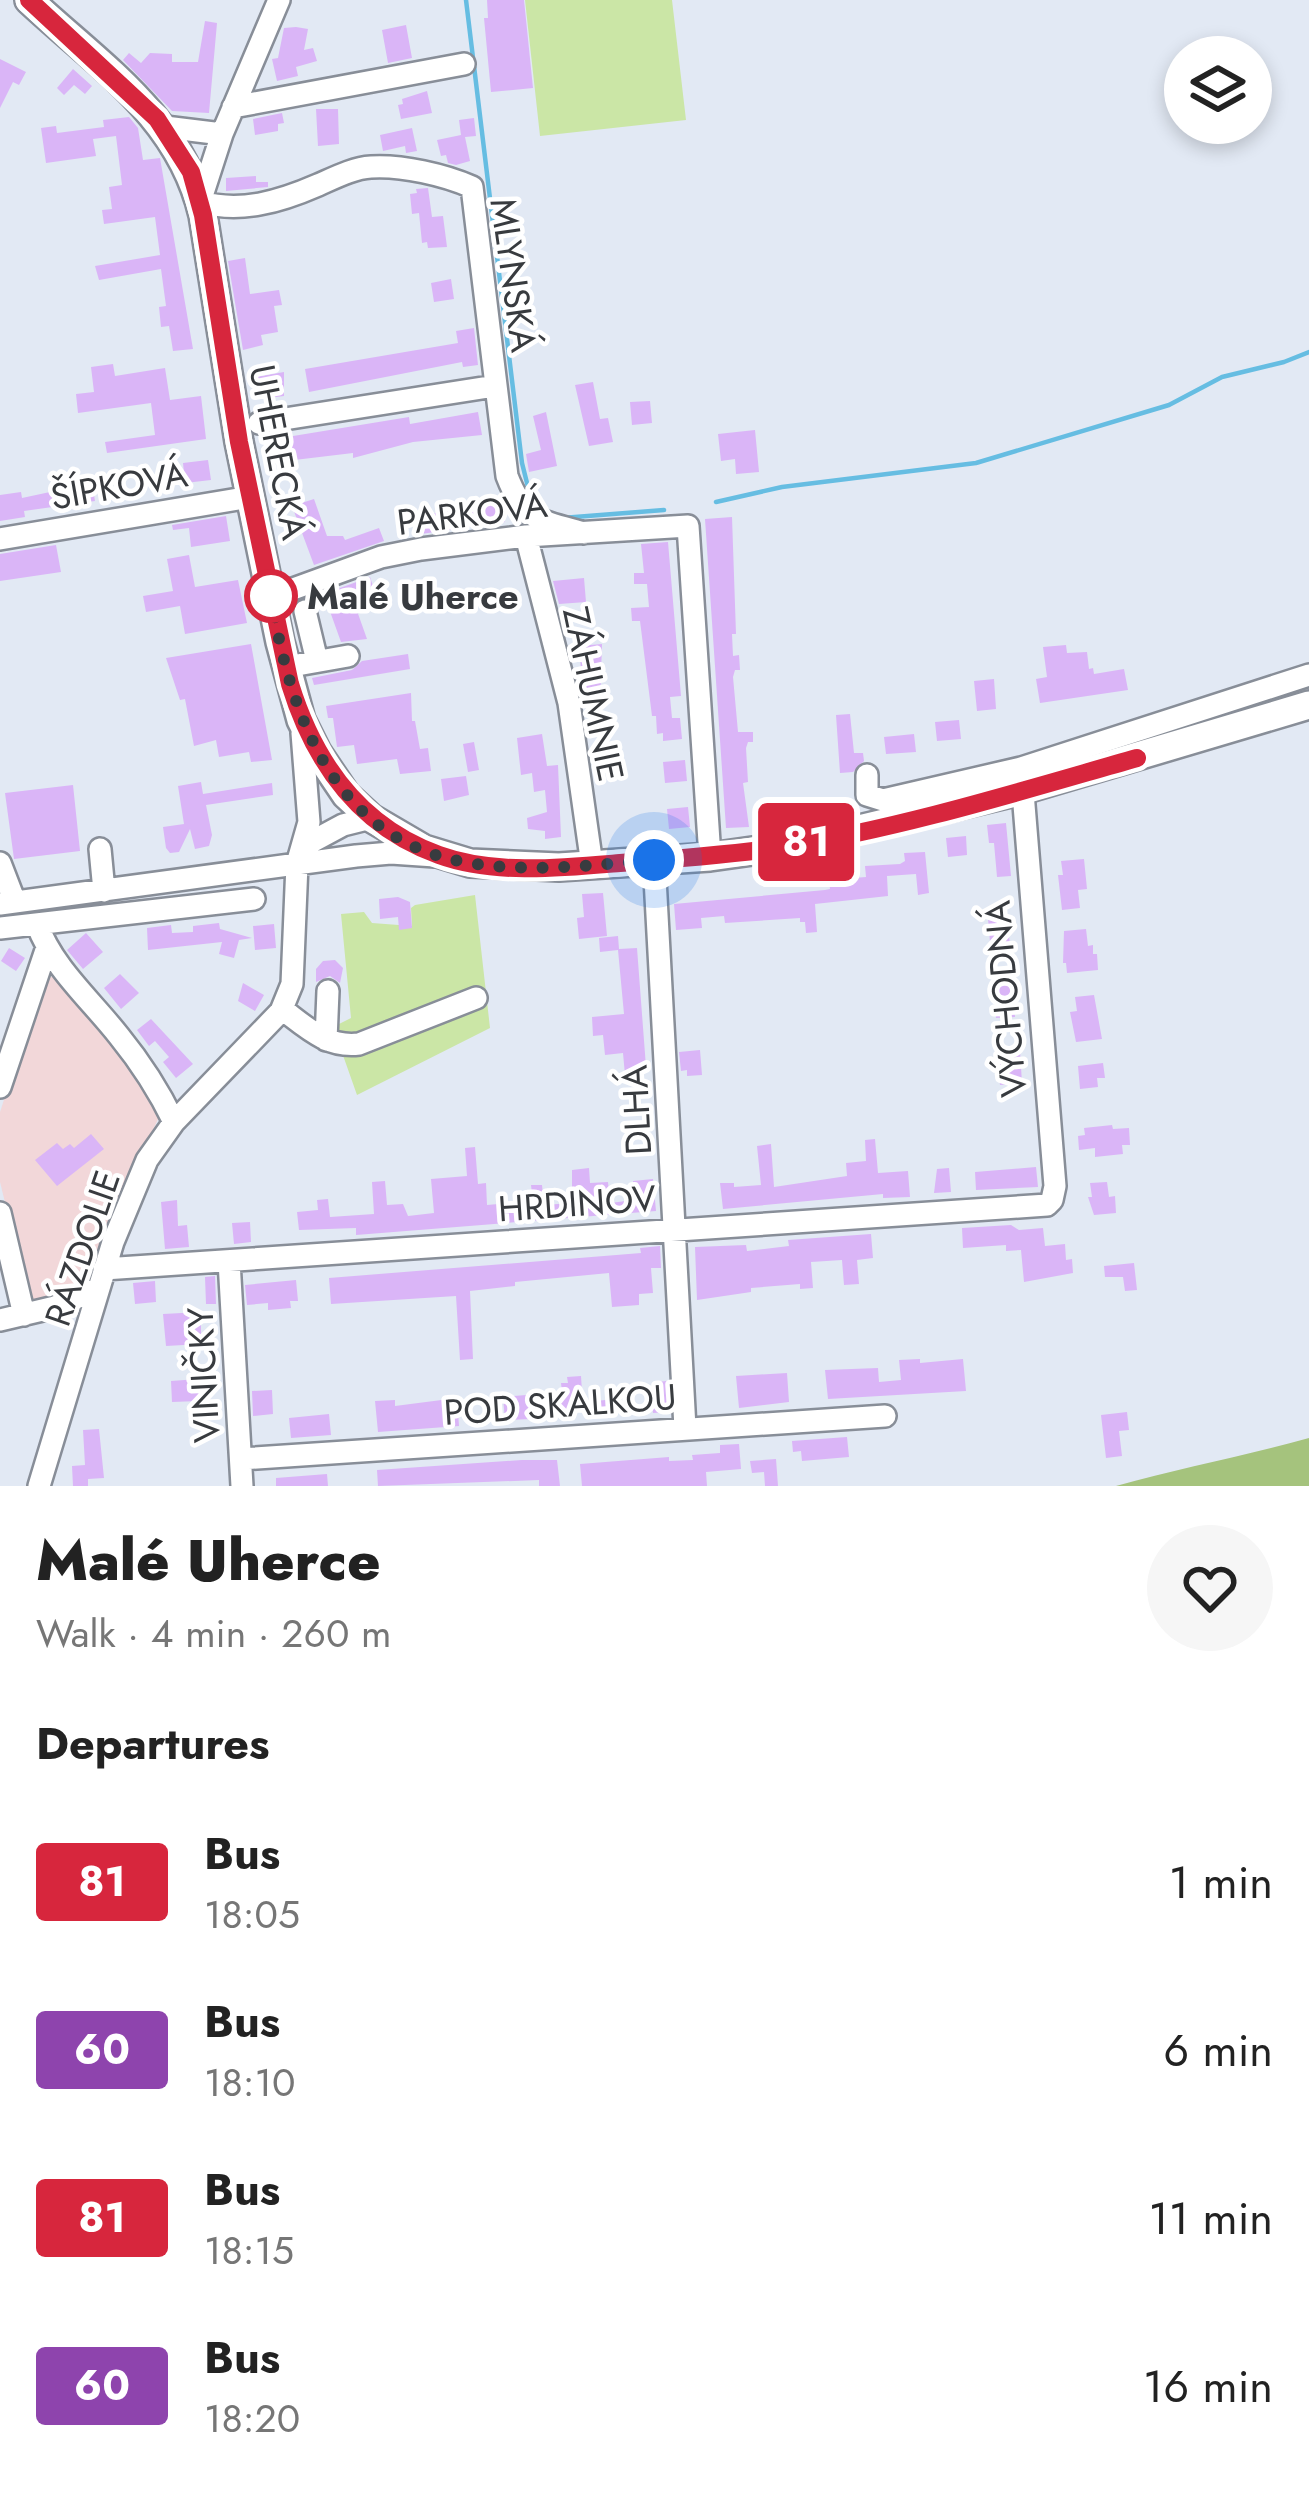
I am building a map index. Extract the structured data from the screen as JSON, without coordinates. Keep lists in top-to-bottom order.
{
  "streets": {
    "main road": ["UHERECKÁ"],
    "street": [
      "MLYNSKÁ",
      "ŠÍPKOVÁ",
      "PARKOVÁ",
      "ZÁHUMNIE",
      "VÝCHODNÁ",
      "DLHÁ",
      "HRDINOV",
      "RÁZDOLIE",
      "VINIČKY",
      "POD SKALKOU"
    ]
  },
  "crossings": [
    ["MLYNSKÁ", "UHERECKÁ"],
    ["MLYNSKÁ", "PARKOVÁ"],
    ["UHERECKÁ", "ŠÍPKOVÁ"],
    ["UHERECKÁ", "PARKOVÁ"],
    ["UHERECKÁ", "ZÁHUMNIE"],
    ["UHERECKÁ", "VÝCHODNÁ"],
    ["UHERECKÁ", "DLHÁ"],
    ["PARKOVÁ", "ZÁHUMNIE"],
    ["VÝCHODNÁ", "HRDINOV"],
    ["DLHÁ", "HRDINOV"],
    ["DLHÁ", "POD SKALKOU"],
    ["HRDINOV", "RÁZDOLIE"],
    ["HRDINOV", "VINIČKY"],
    ["VINIČKY", "POD SKALKOU"]
  ],
  "places": ["Malé Uherce"],
  "lines": ["bus line 81"],
  "page": {
    "on_map": "81",
    "heading": [
      ["Malé Uherce", "Walk · 4 min · 260 m"],
      "Departures"
    ],
    "list": [
      {
        "mark": "81",
        "name": "Bus",
        "note": "18:05",
        "value": "1 min"
      },
      {
        "mark": "60",
        "name": "Bus",
        "note": "18:10",
        "value": "6 min"
      },
      {
        "mark": "81",
        "name": "Bus",
        "note": "18:15",
        "value": "11 min"
      },
      {
        "mark": "60",
        "name": "Bus",
        "note": "18:20",
        "value": "16 min"
      }
    ]
  }
}
